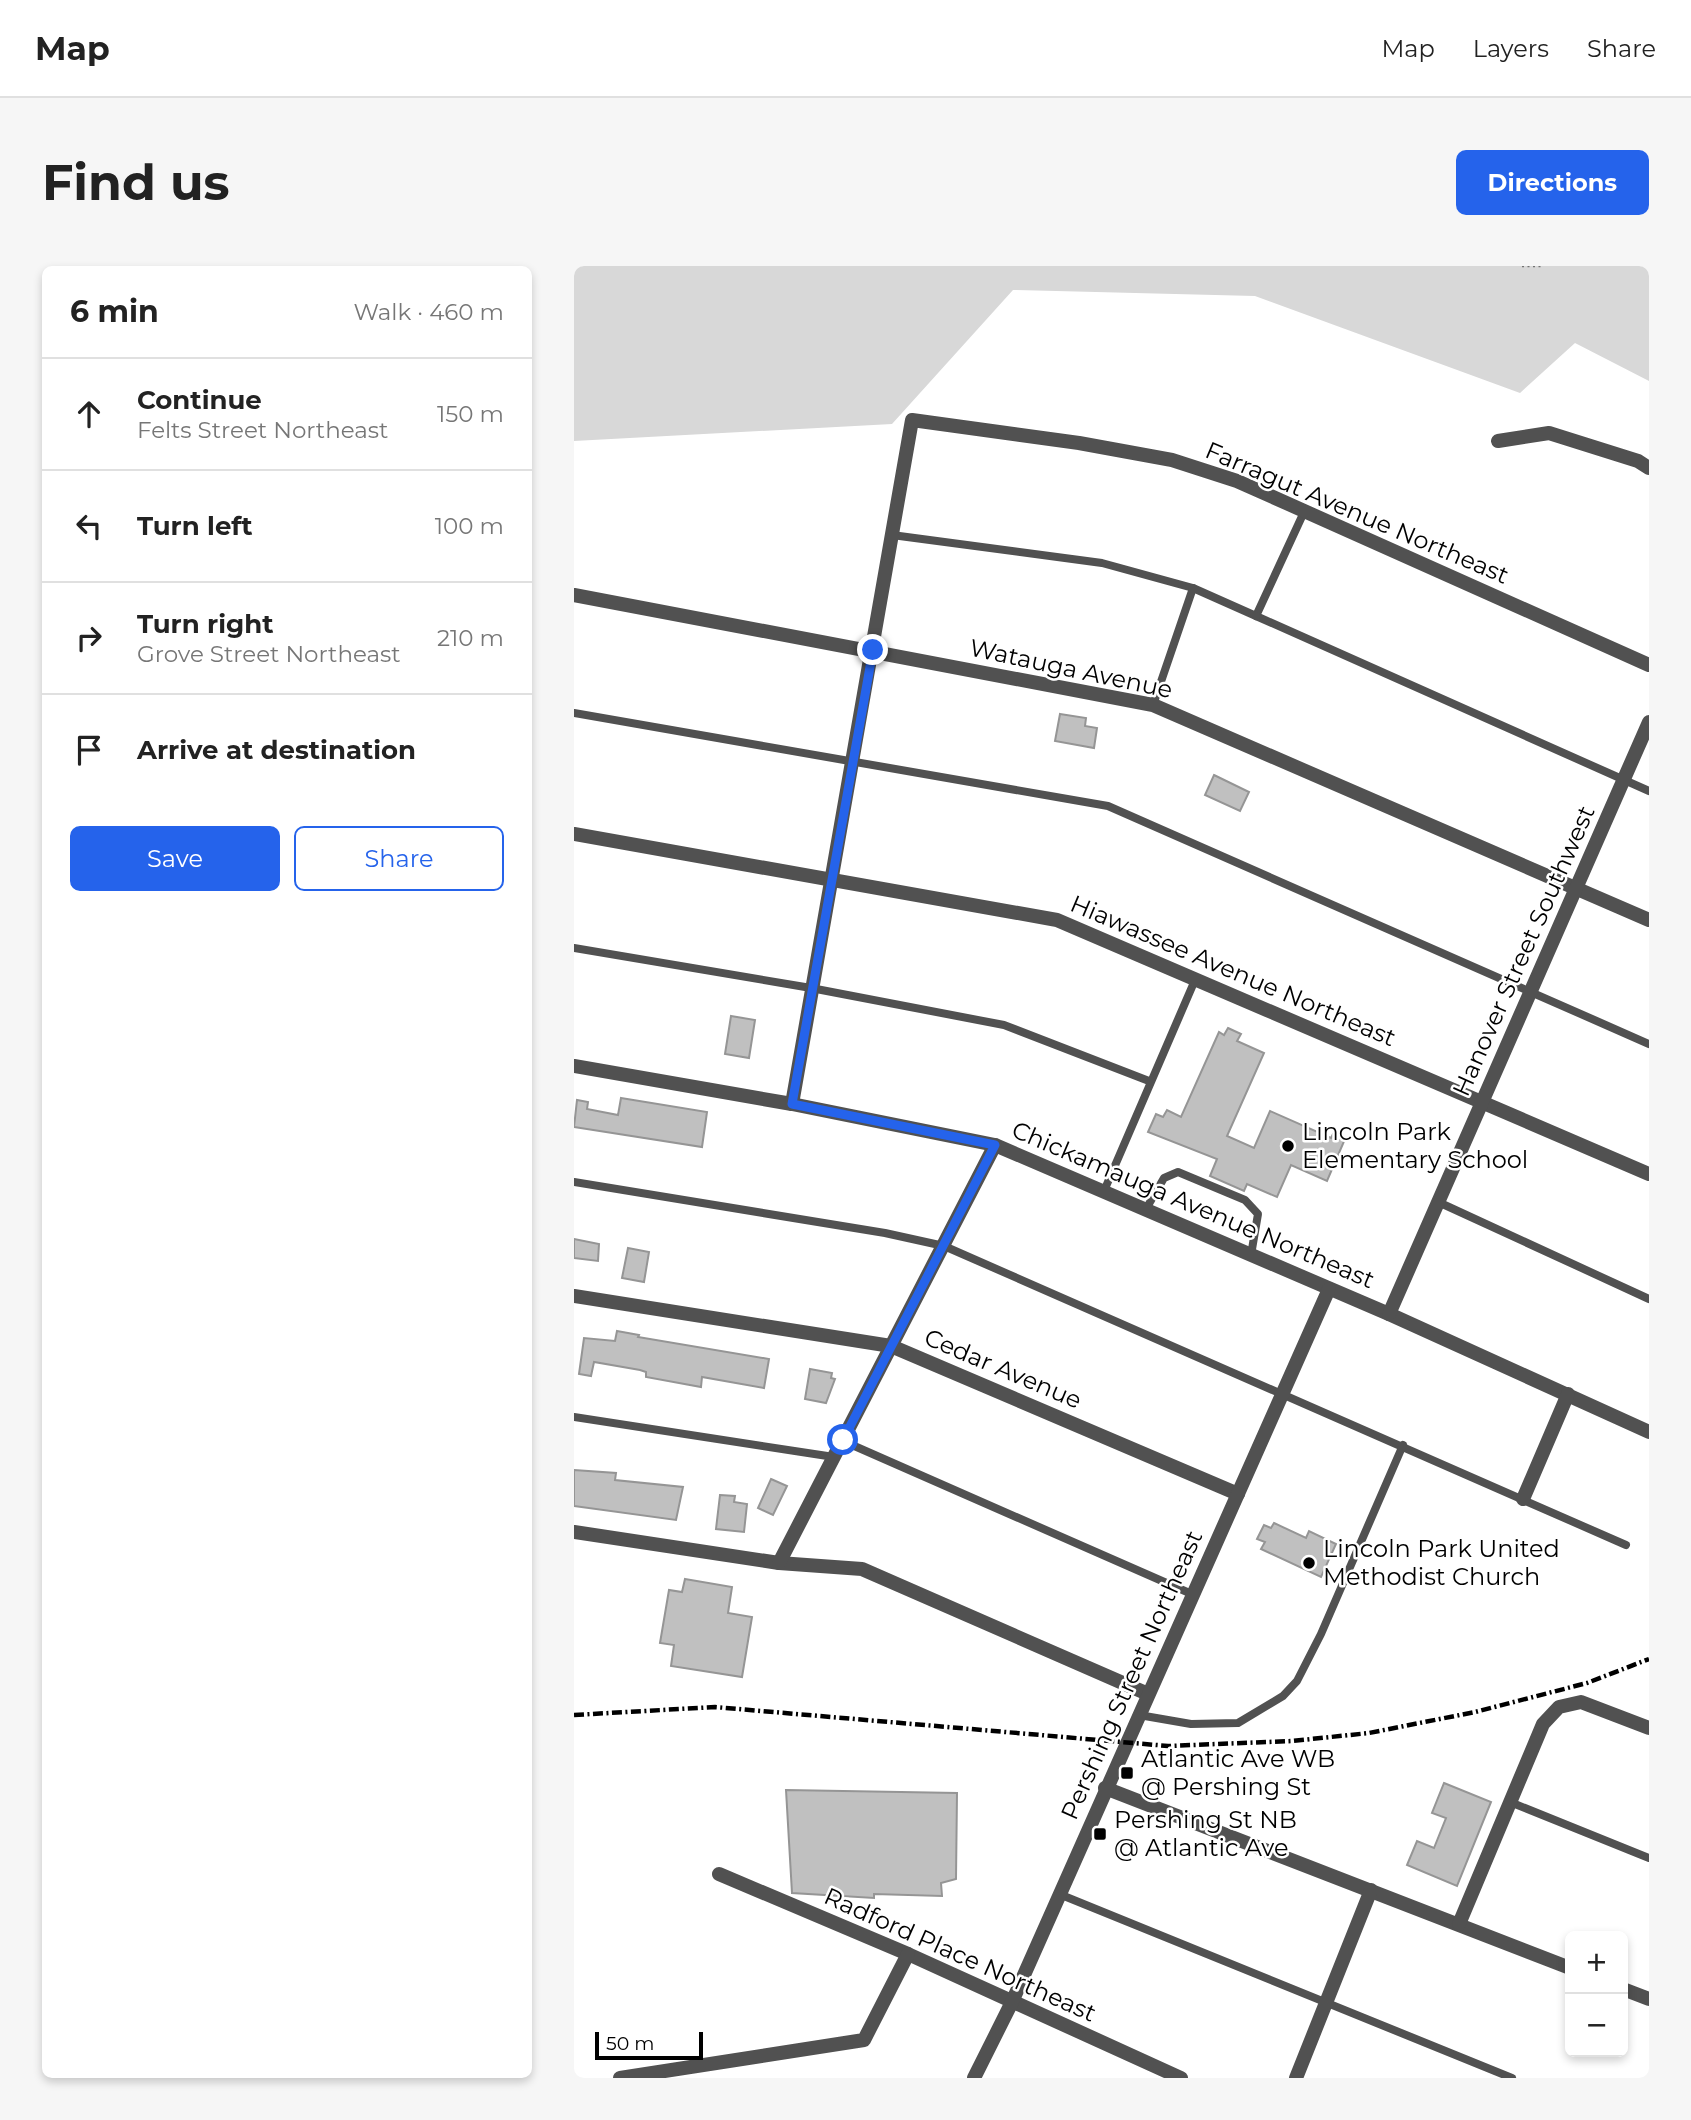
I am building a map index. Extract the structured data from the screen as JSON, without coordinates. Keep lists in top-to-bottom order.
{
  "streets": {
    "street": [
      "Farragut Avenue Northeast",
      "Watauga Avenue",
      "Hanover Street Southwest",
      "Hiawassee Avenue Northeast",
      "Chickamauga Avenue Northeast",
      "Cedar Avenue",
      "Pershing Street Northeast",
      "Radford Place Northeast"
    ]
  },
  "crossings": [
    ["Watauga Avenue", "Hanover Street Southwest"],
    ["Hanover Street Southwest", "Hiawassee Avenue Northeast"],
    ["Hanover Street Southwest", "Chickamauga Avenue Northeast"],
    ["Chickamauga Avenue Northeast", "Pershing Street Northeast"],
    ["Cedar Avenue", "Pershing Street Northeast"],
    ["Pershing Street Northeast", "Radford Place Northeast"]
  ],
  "places": {
    "other": ["Lincoln Park Elementary School", "Lincoln Park United Methodist Church"],
    "transit": ["Atlantic Ave WB @ Pershing St", "Pershing St NB @ Atlantic Ave"]
  },
  "scale_bar": "50 m",
  "page": {
    "header": "Map",
    "nav": ["Map", "Layers", "Share"],
    "buttons": [
      "Directions",
      ["Save", "Share"]
    ],
    "title": "Find us",
    "heading": ["6 min", "Walk · 460 m"],
    "list": [
      ["Continue", "Felts Street Northeast", "150 m"],
      ["Turn left", "100 m"],
      ["Turn right", "Grove Street Northeast", "210 m"],
      "Arrive at destination"
    ],
    "map_buttons": ["+", "−"],
    "scale": "50 m"
  }
}
